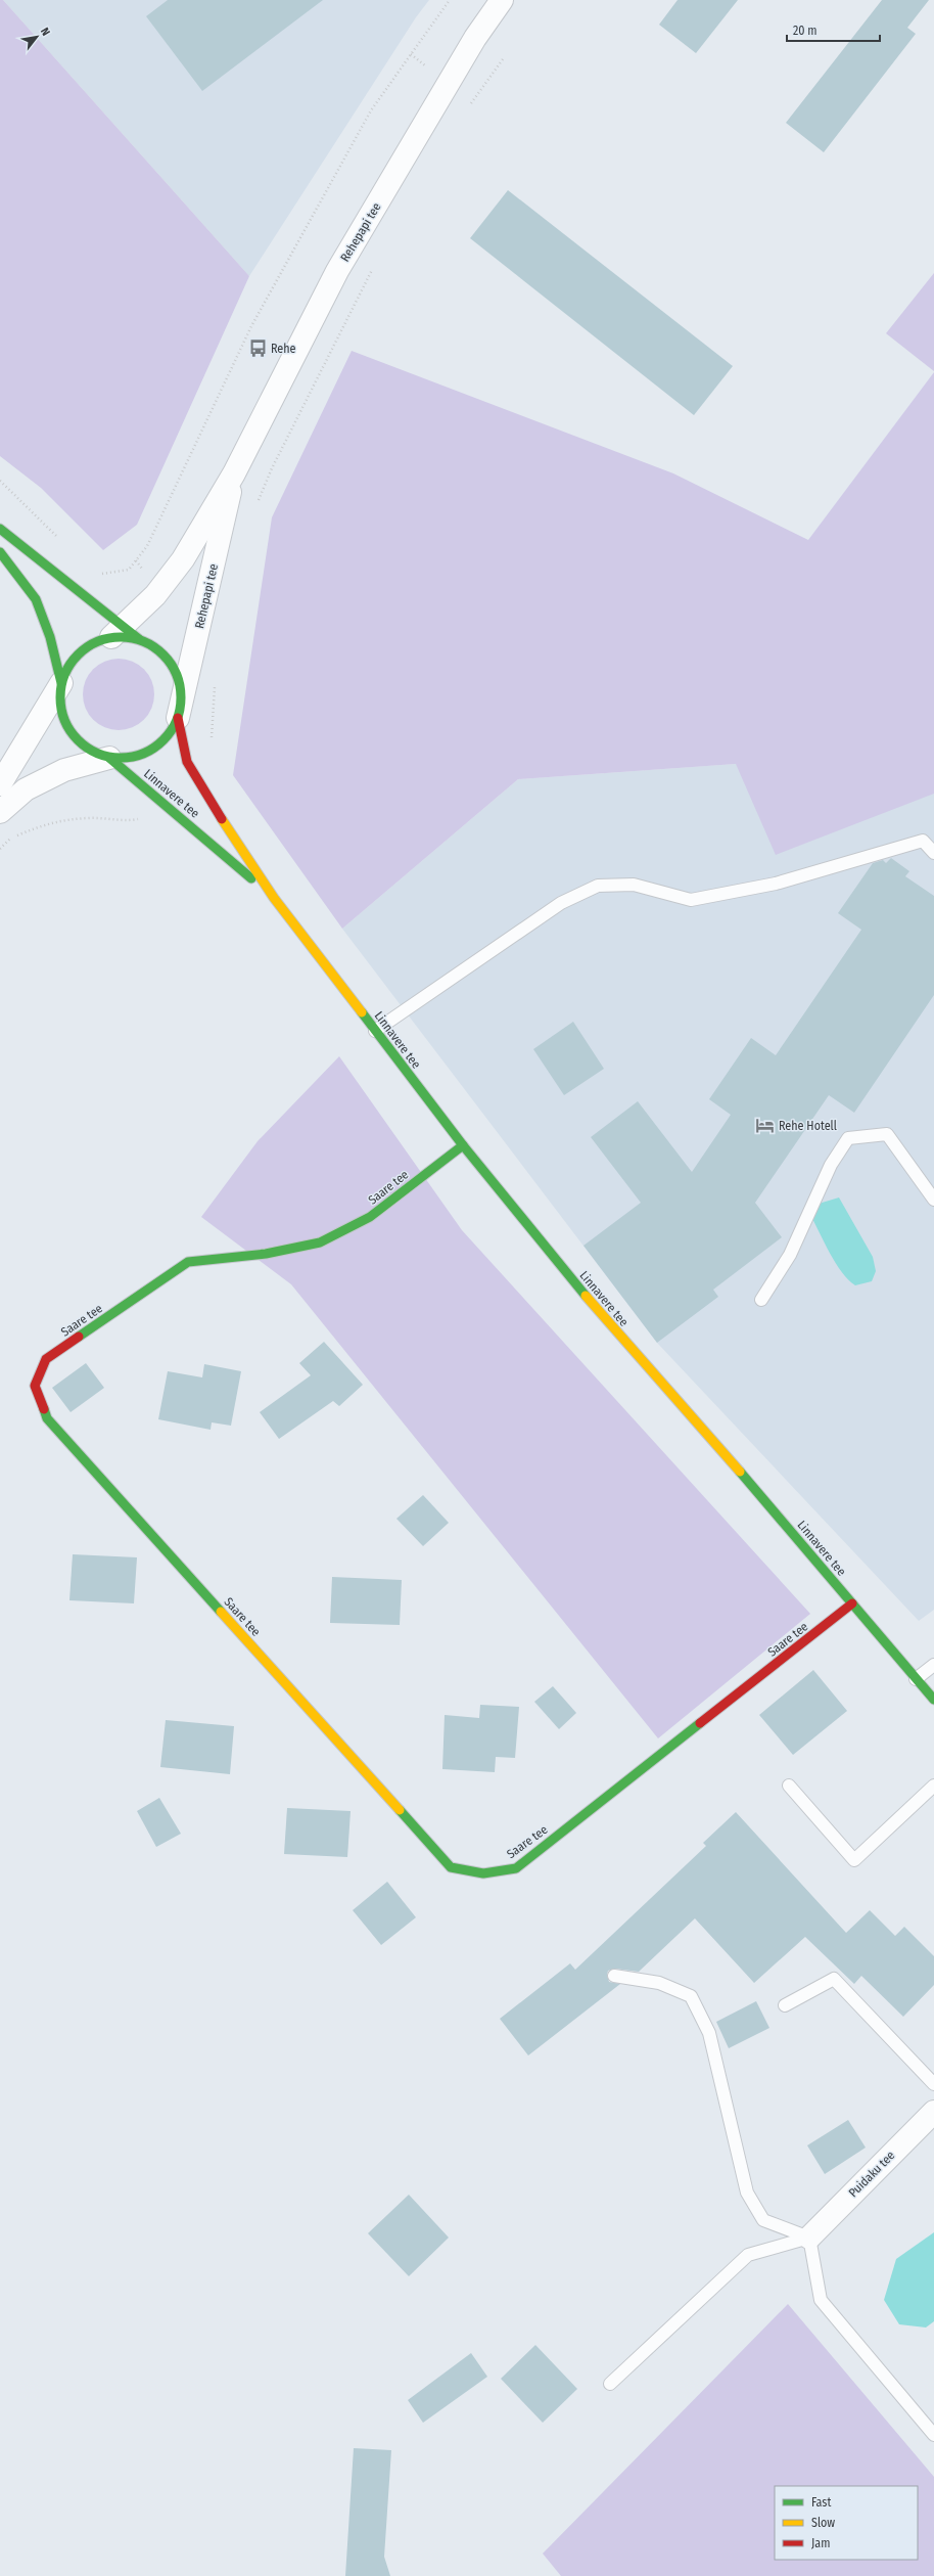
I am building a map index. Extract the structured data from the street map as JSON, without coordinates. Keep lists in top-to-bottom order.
{
  "streets": {
    "street": [
      "Rehepapi tee",
      "Linnavere tee",
      "Saare tee",
      "Puidaku tee"
    ]
  },
  "crossings": [
    ["Rehepapi tee", "Linnavere tee"],
    ["Linnavere tee", "Saare tee"]
  ],
  "places": {
    "bus stop": ["Rehe"],
    "hotel": ["Rehe Hotell"]
  },
  "legend": ["Fast", "Slow", "Jam"],
  "scale_bar": "20 m",
  "north": "top right"
}
